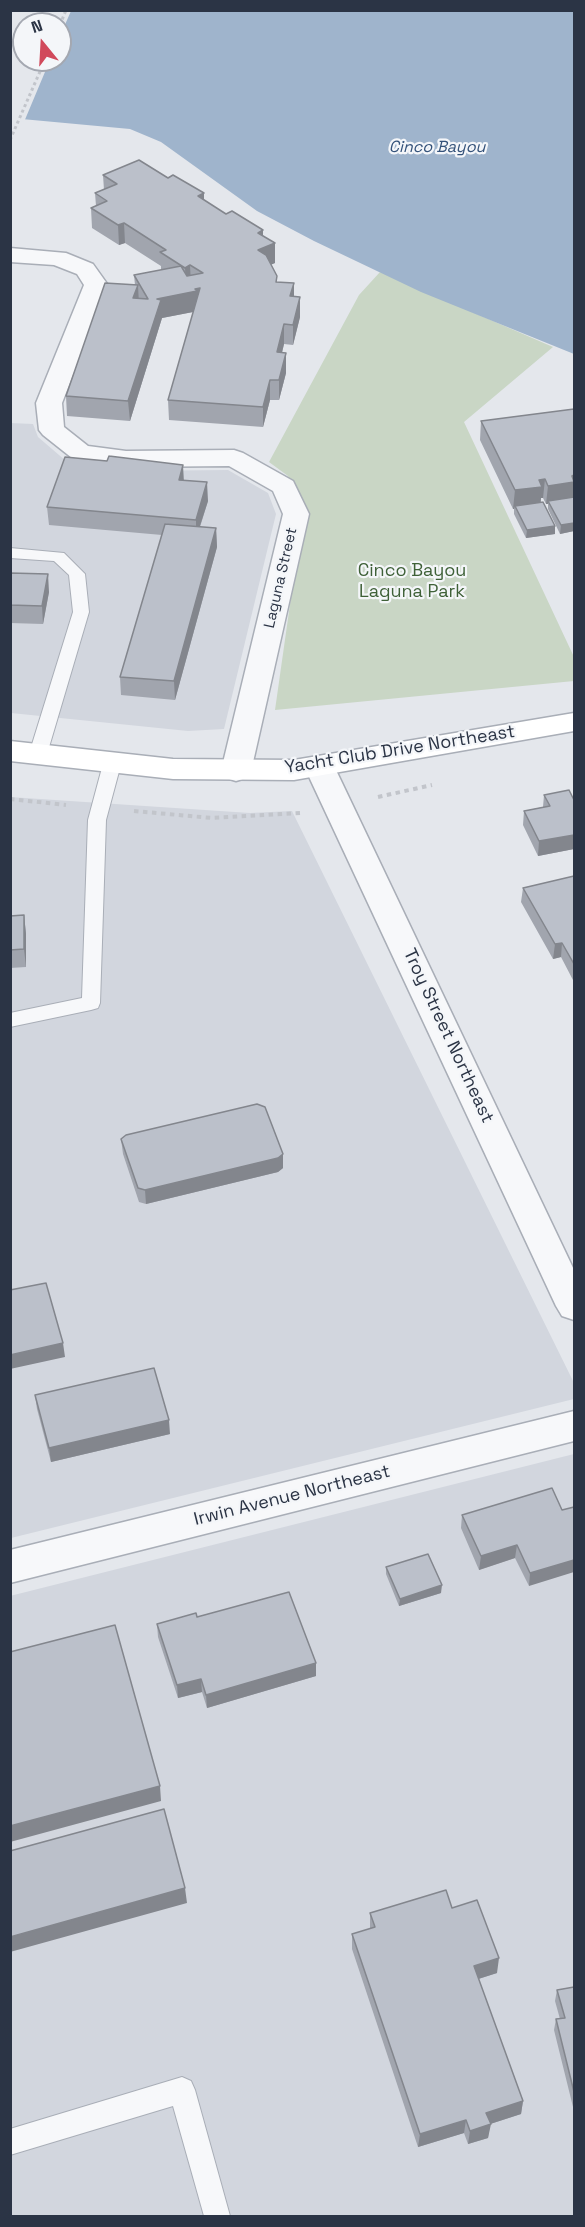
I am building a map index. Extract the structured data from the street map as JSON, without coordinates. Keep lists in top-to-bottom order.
{
  "streets": {
    "street": [
      "Laguna Street",
      "Yacht Club Drive Northeast",
      "Troy Street Northeast",
      "Irwin Avenue Northeast"
    ]
  },
  "crossings": [
    ["Laguna Street", "Yacht Club Drive Northeast"],
    ["Yacht Club Drive Northeast", "Troy Street Northeast"]
  ],
  "water": ["Cinco Bayou"],
  "parks": ["Cinco Bayou Laguna Park"],
  "north": "top"
}
